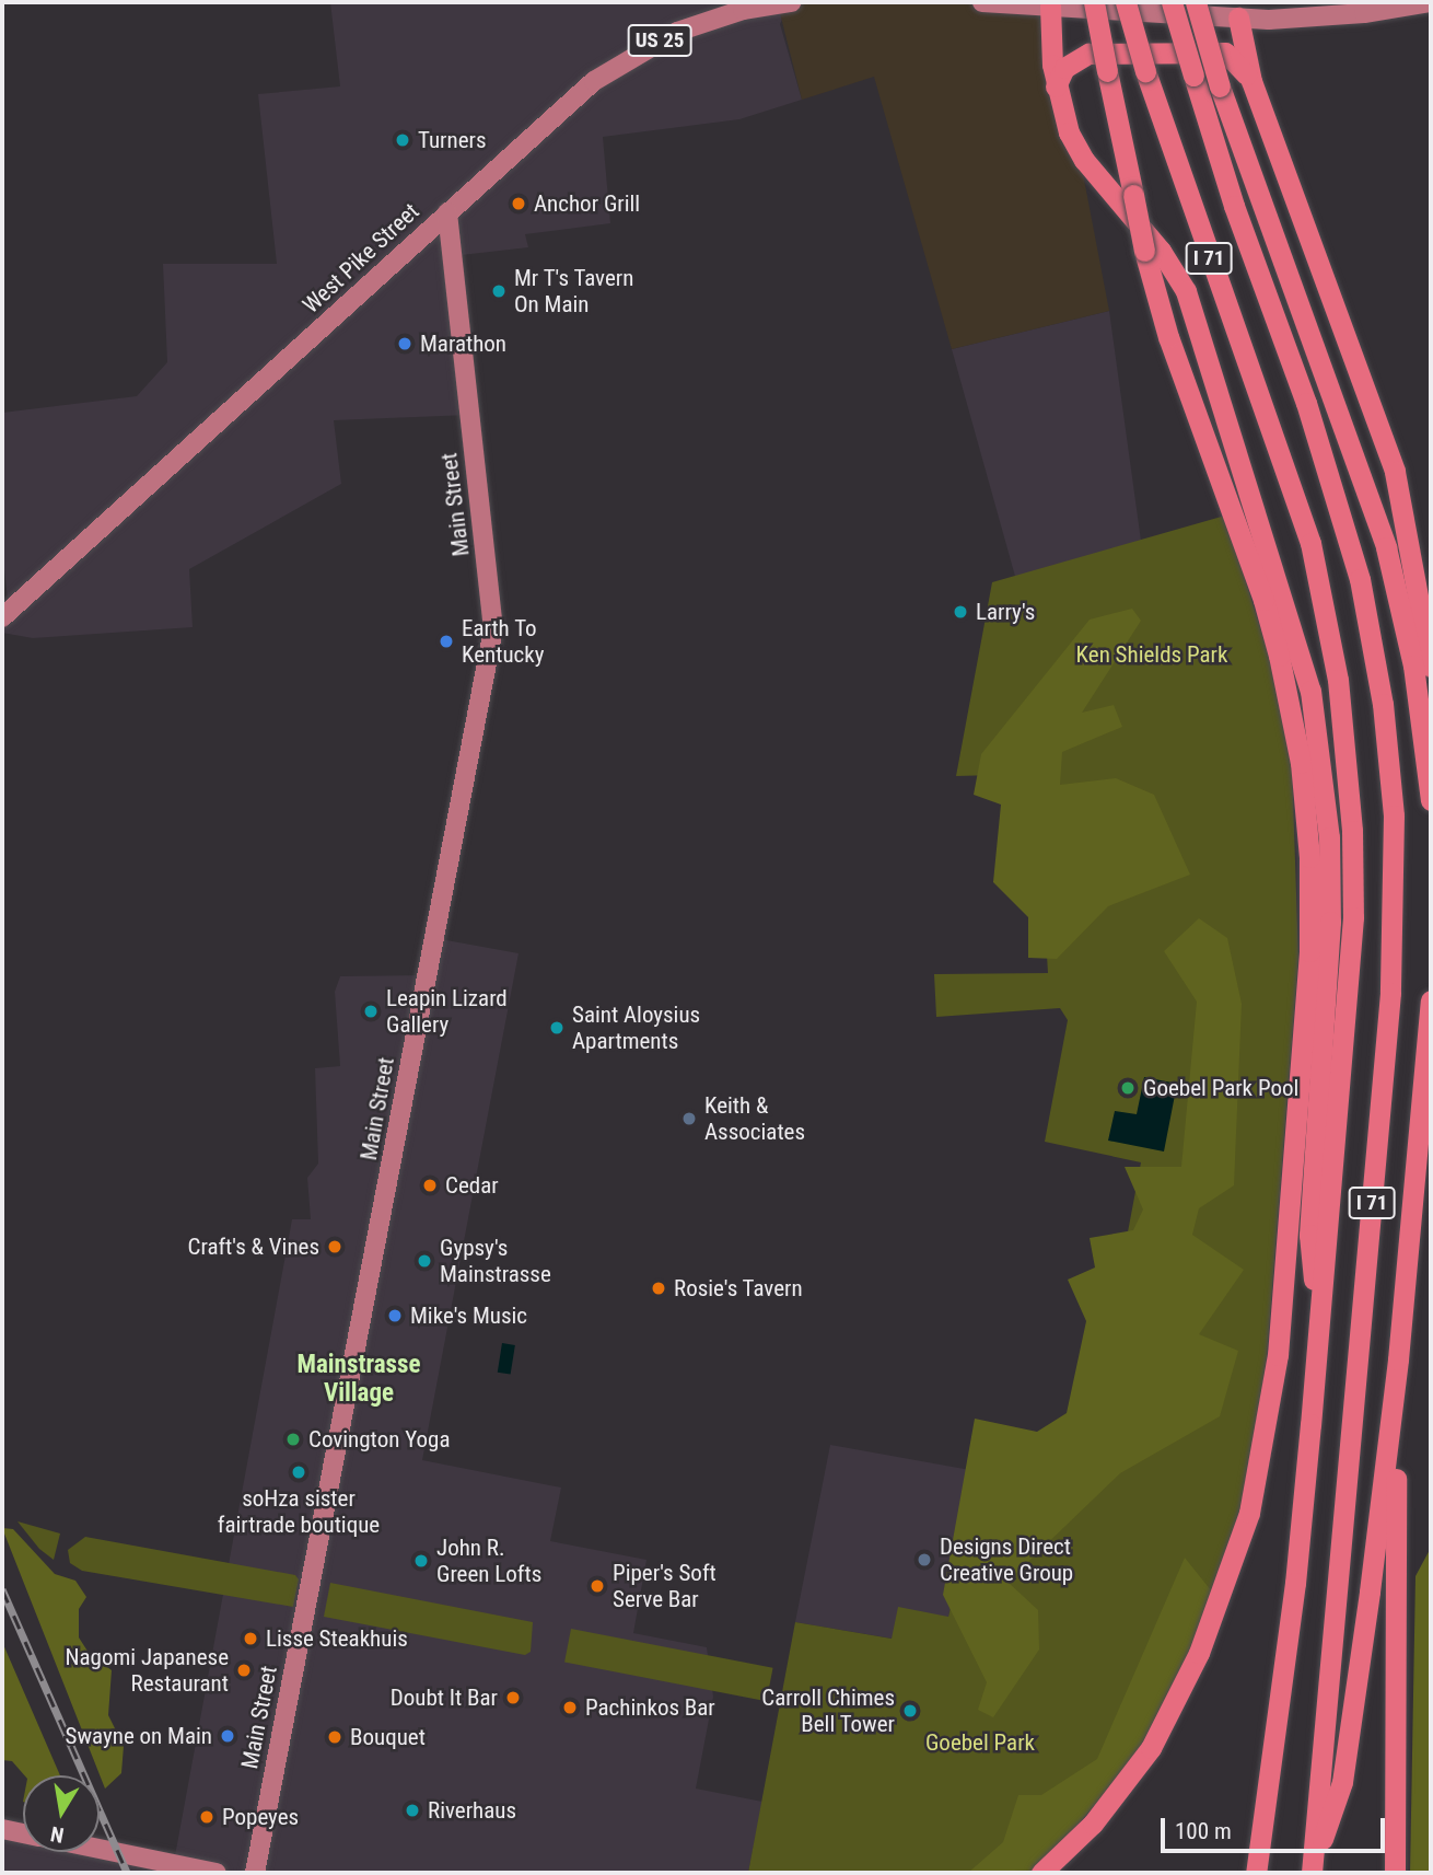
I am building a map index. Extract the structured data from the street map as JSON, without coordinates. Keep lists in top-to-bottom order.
{
  "streets": {
    "highway": ["I 71"],
    "main road": ["US 25", "West Pike Street", "Main Street"]
  },
  "crossings": [
    ["West Pike Street", "Main Street"]
  ],
  "districts": ["Mainstrasse Village"],
  "parks": ["Ken Shields Park", "Goebel Park"],
  "places": [
    "Turners",
    "Anchor Grill",
    "Mr T's Tavern On Main",
    "Marathon",
    "Larry's",
    "Earth To Kentucky",
    "Leapin Lizard Gallery",
    "Saint Aloysius Apartments",
    "Goebel Park Pool",
    "Keith & Associates",
    "Cedar",
    "Craft's & Vines",
    "Gypsy's Mainstrasse",
    "Rosie's Tavern",
    "Mike's Music",
    "Covington Yoga",
    "soHza sister fairtrade boutique",
    "Designs Direct Creative Group",
    "John R. Green Lofts",
    "Piper's Soft Serve Bar",
    "Lisse Steakhuis",
    "Nagomi Japanese Restaurant",
    "Doubt It Bar",
    "Pachinkos Bar",
    "Carroll Chimes Bell Tower",
    "Swayne on Main",
    "Bouquet",
    "Riverhaus",
    "Popeyes"
  ],
  "scale_bar": "100 m",
  "north": "bottom"
}
